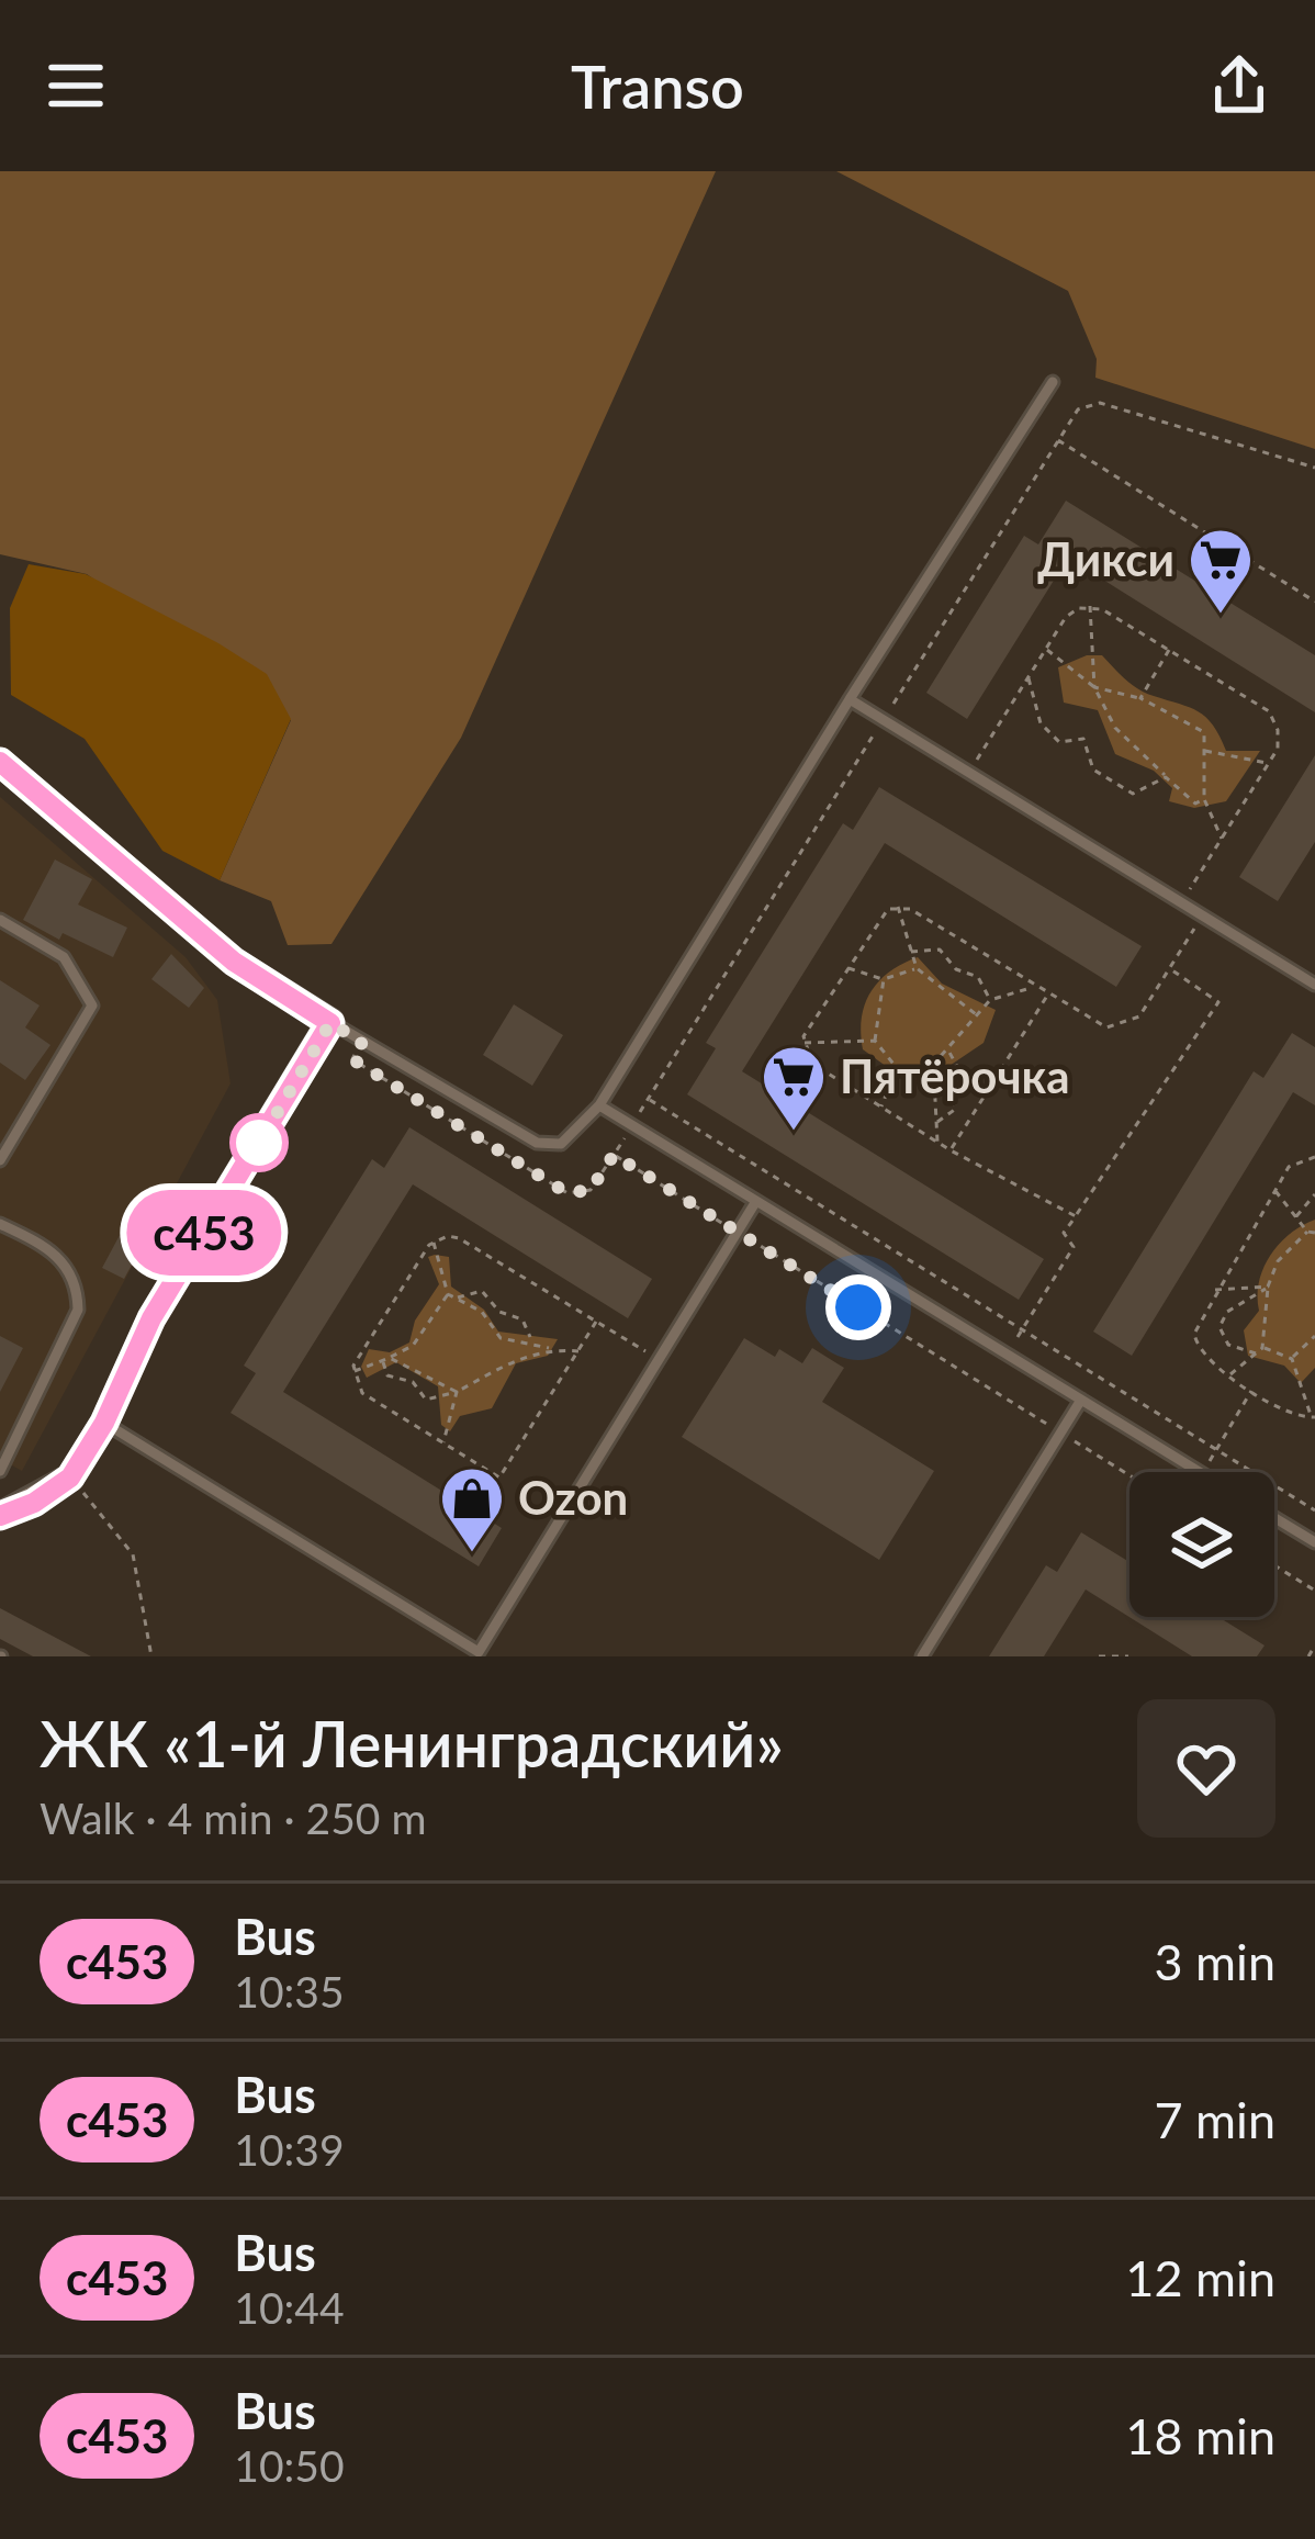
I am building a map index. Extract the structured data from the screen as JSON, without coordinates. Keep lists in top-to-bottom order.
{
  "places": {
    "supermarket": ["Дикси", "Пятёрочка"],
    "shop": ["Ozon"]
  },
  "lines": ["bus line с453"],
  "page": {
    "header": "Transo",
    "on_map": "с453",
    "heading": ["ЖК «1-й Ленинградский»", "Walk · 4 min · 250 m"],
    "list": [
      {
        "mark": "с453",
        "name": "Bus",
        "note": "10:35",
        "value": "3 min"
      },
      {
        "mark": "с453",
        "name": "Bus",
        "note": "10:39",
        "value": "7 min"
      },
      {
        "mark": "с453",
        "name": "Bus",
        "note": "10:44",
        "value": "12 min"
      },
      {
        "mark": "с453",
        "name": "Bus",
        "note": "10:50",
        "value": "18 min"
      }
    ]
  }
}
